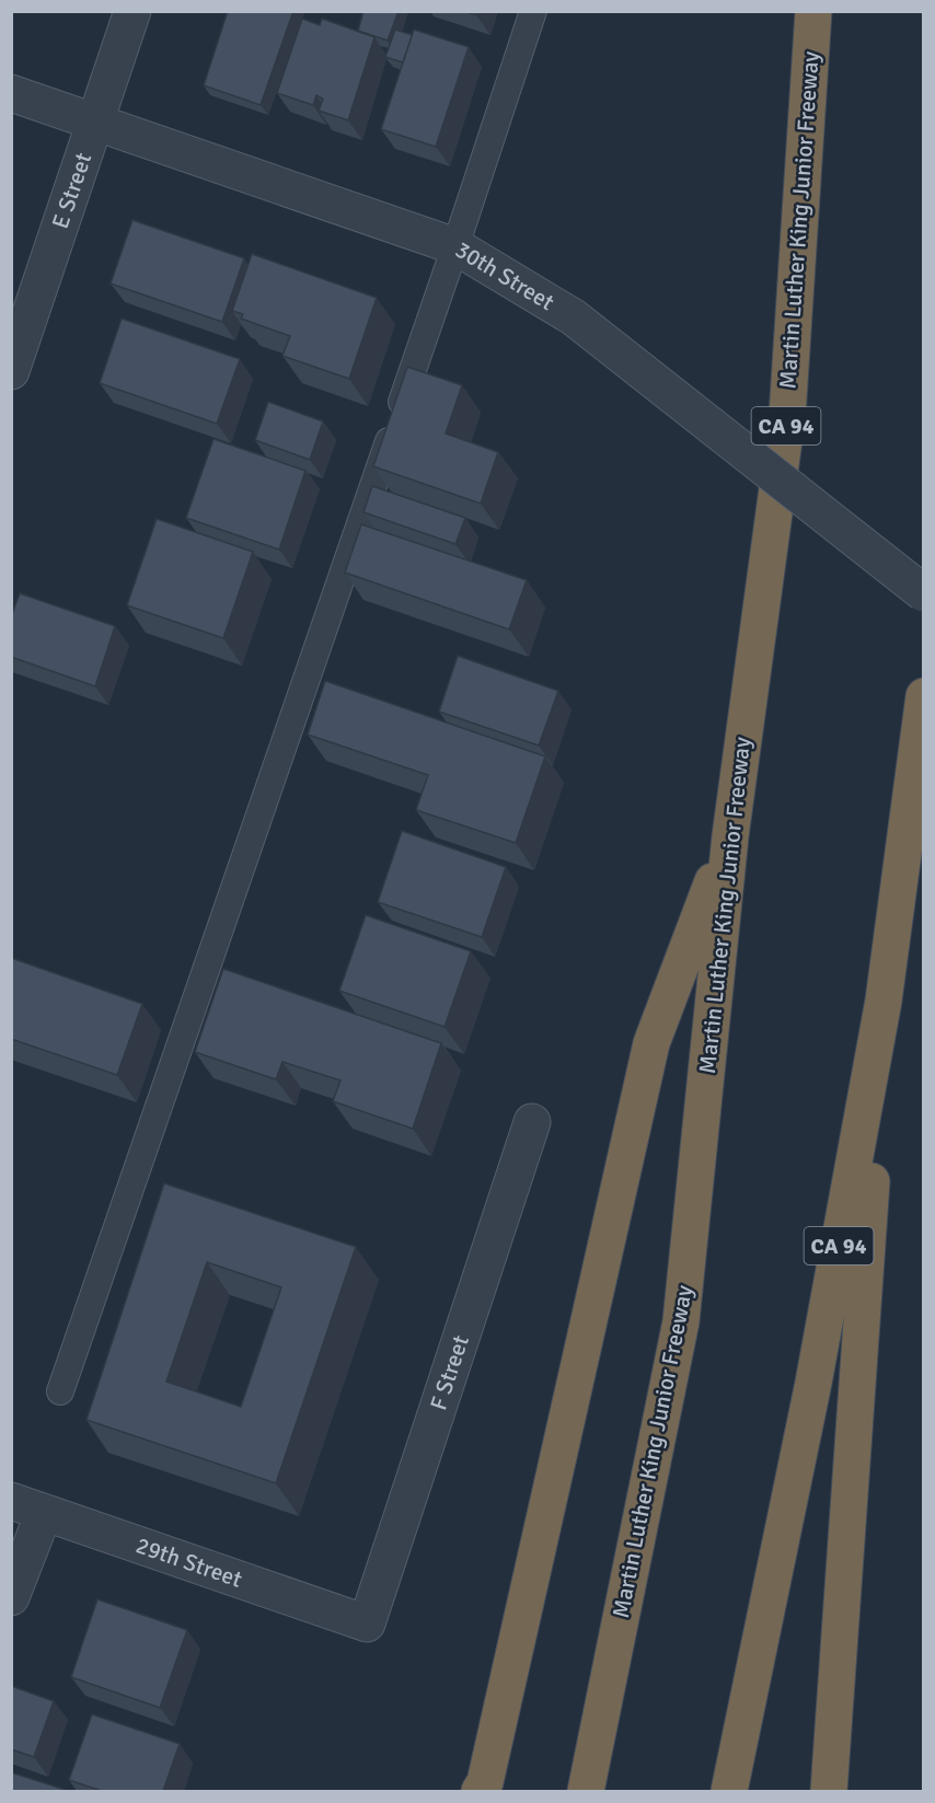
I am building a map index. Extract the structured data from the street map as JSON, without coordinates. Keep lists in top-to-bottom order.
{
  "streets": {
    "highway": ["Martin Luther King Junior Freeway", "CA 94"],
    "street": [
      "E Street",
      "30th Street",
      "F Street",
      "29th Street"
    ]
  },
  "crossings": [
    ["E Street", "30th Street"],
    ["F Street", "29th Street"]
  ]
}
